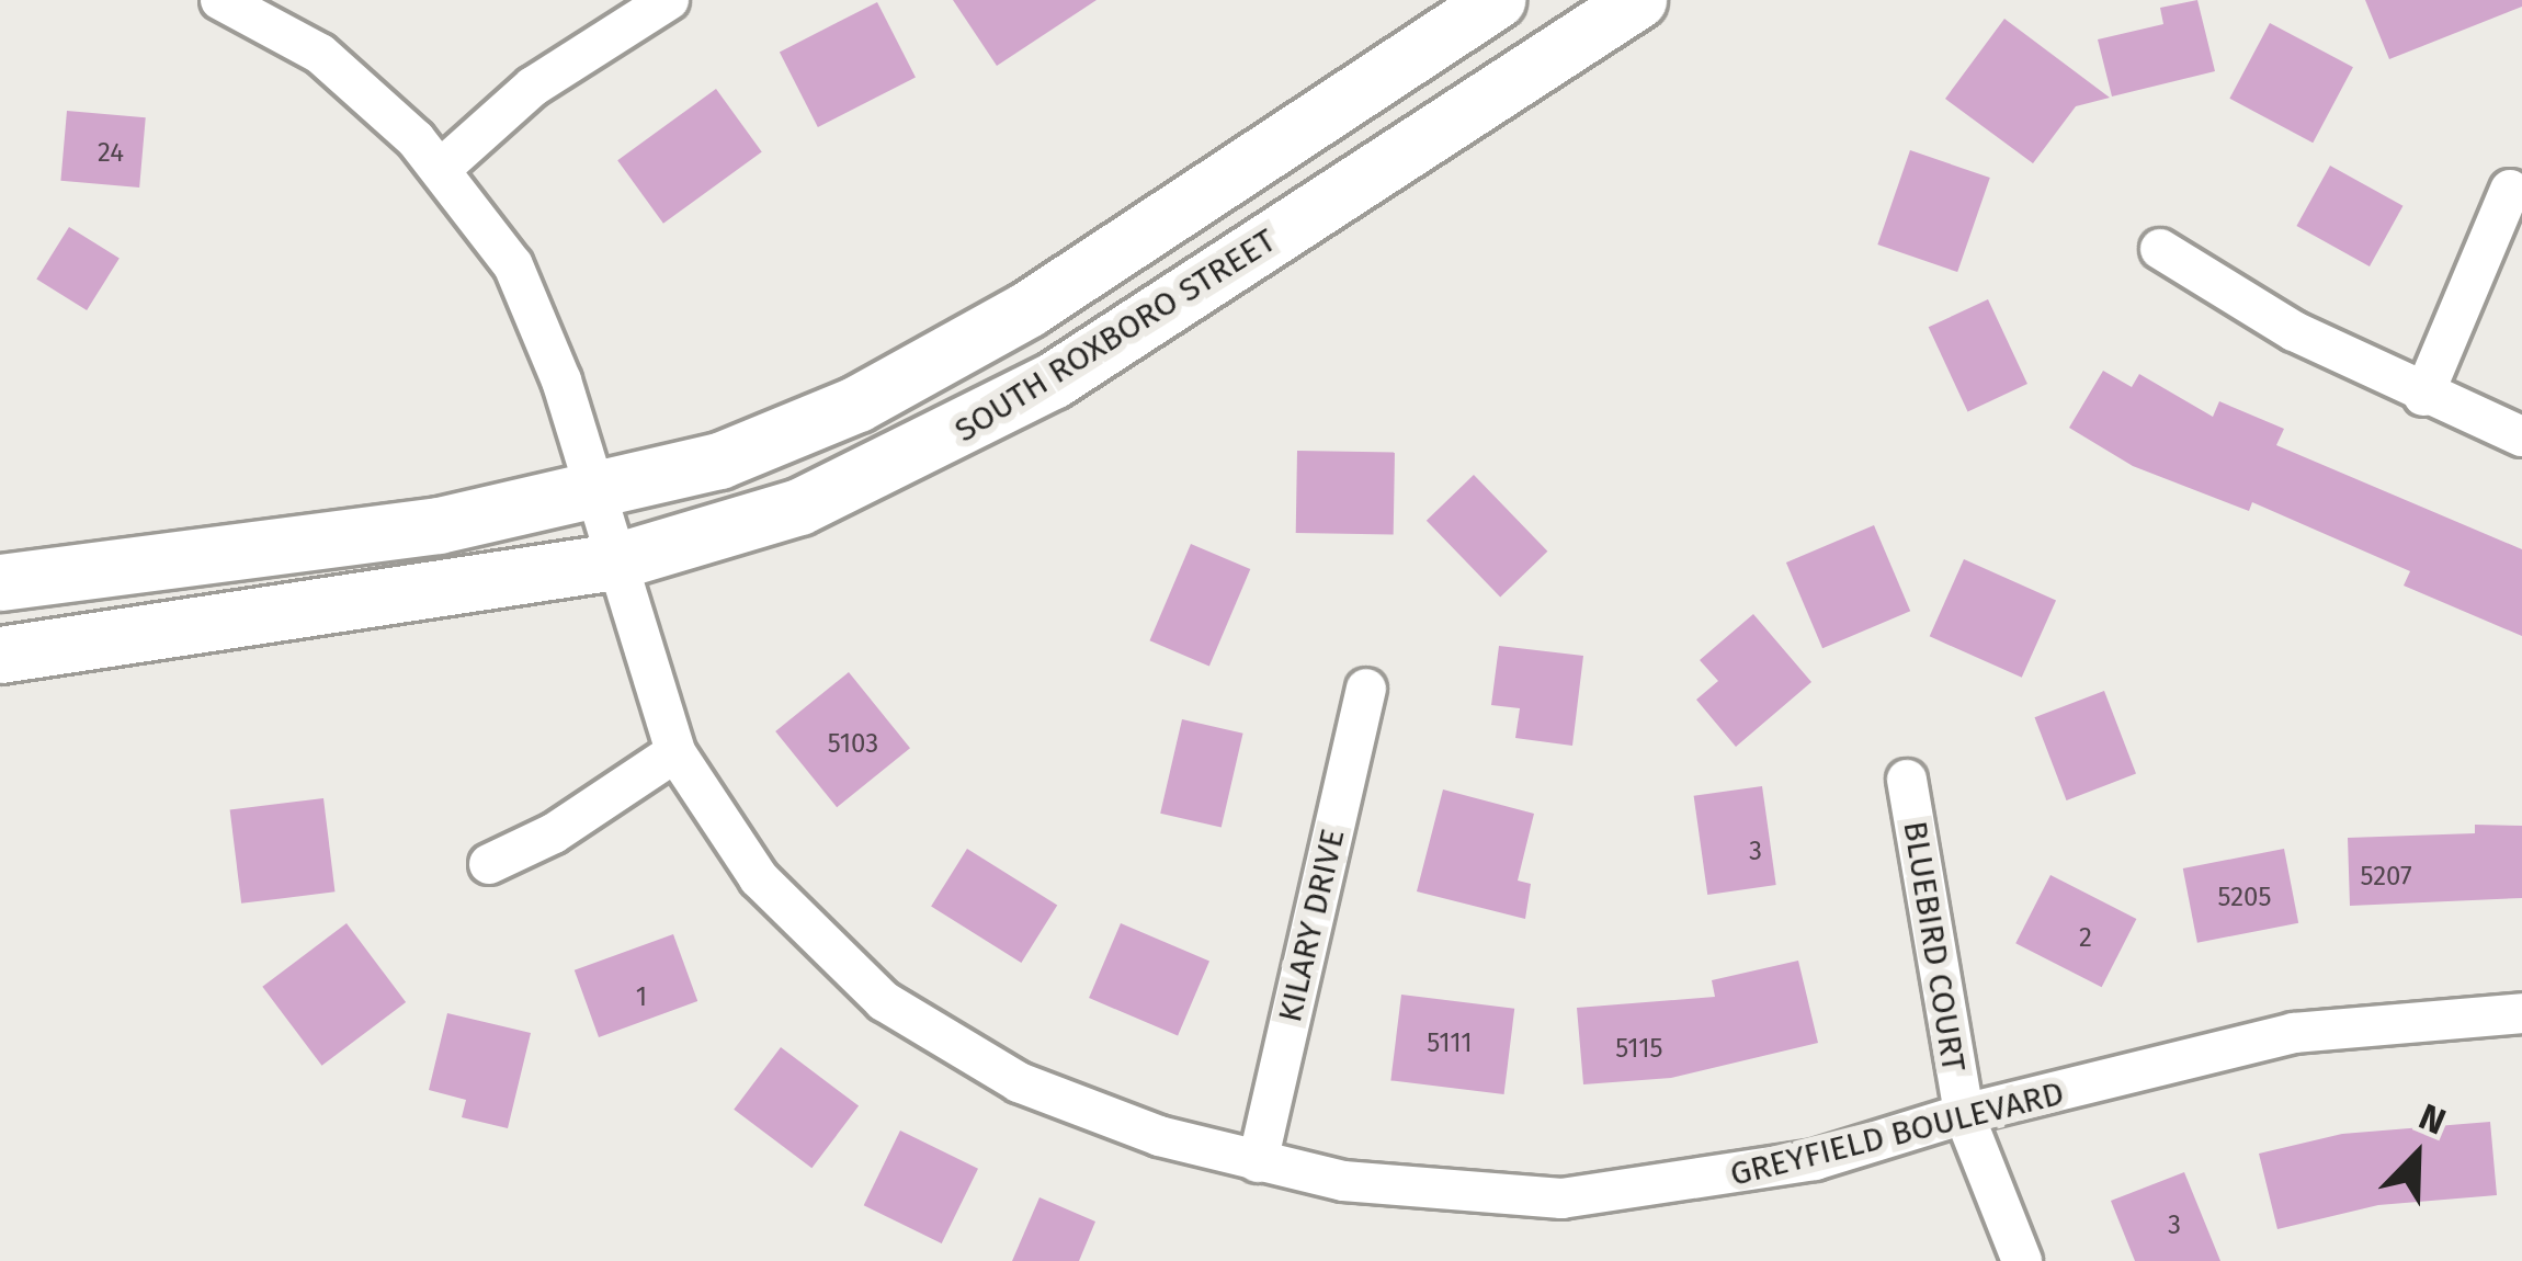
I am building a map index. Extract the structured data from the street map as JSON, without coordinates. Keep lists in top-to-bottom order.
{
  "streets": {
    "street": [
      "SOUTH ROXBORO STREET",
      "KILARY DRIVE",
      "BLUEBIRD COURT",
      "GREYFIELD BOULEVARD"
    ]
  },
  "crossings": [
    ["SOUTH ROXBORO STREET", "GREYFIELD BOULEVARD"],
    ["KILARY DRIVE", "GREYFIELD BOULEVARD"],
    ["BLUEBIRD COURT", "GREYFIELD BOULEVARD"]
  ],
  "house_numbers": [
    "24",
    "5103",
    "3",
    "5207",
    "5205",
    "2",
    "1",
    "5111",
    "5115",
    "3"
  ],
  "north": "top right"
}
